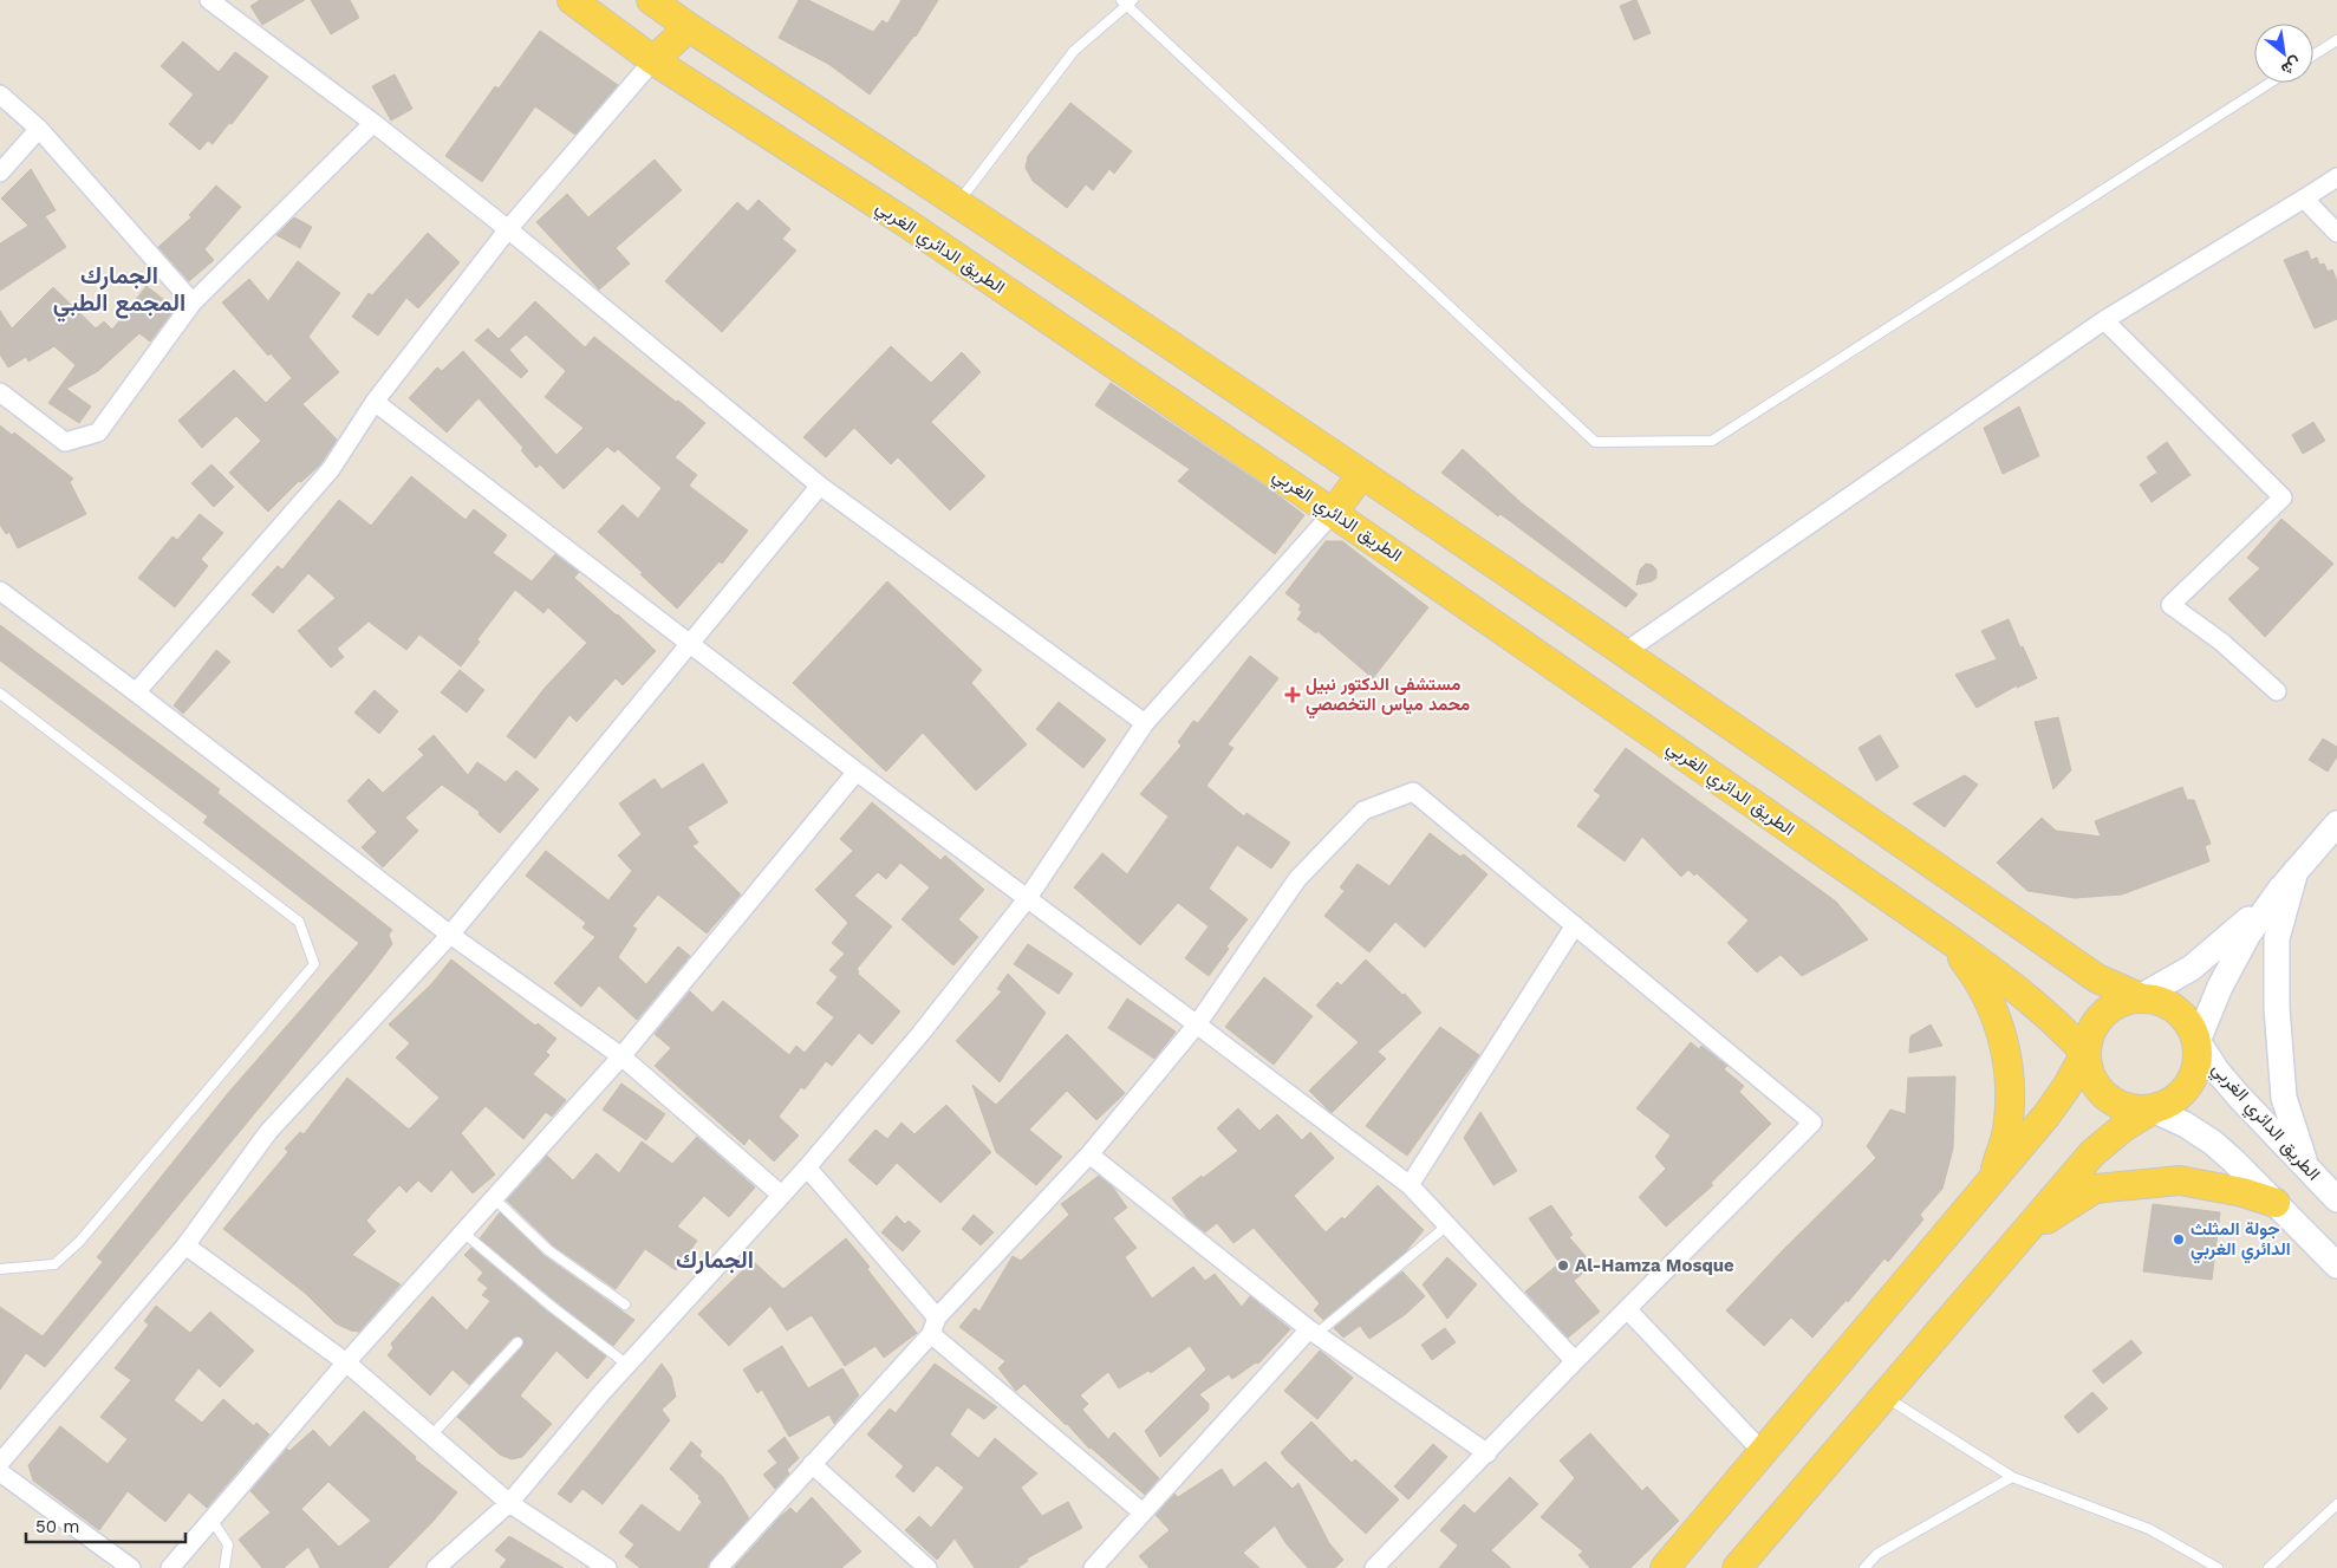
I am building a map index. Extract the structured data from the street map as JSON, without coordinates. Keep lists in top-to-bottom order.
{
  "streets": {
    "main road": ["الطريق الدائري الغربي"]
  },
  "districts": ["الجمارك المجمع الطبي", "الجمارك"],
  "places": {
    "health": ["مستشفى الدكتور نبيل محمد مياس التخصصي"],
    "other": ["جولة المثلث الدائري الغربي", "Al-Hamza Mosque"]
  },
  "scale_bar": "50 m",
  "north": "bottom right"
}
